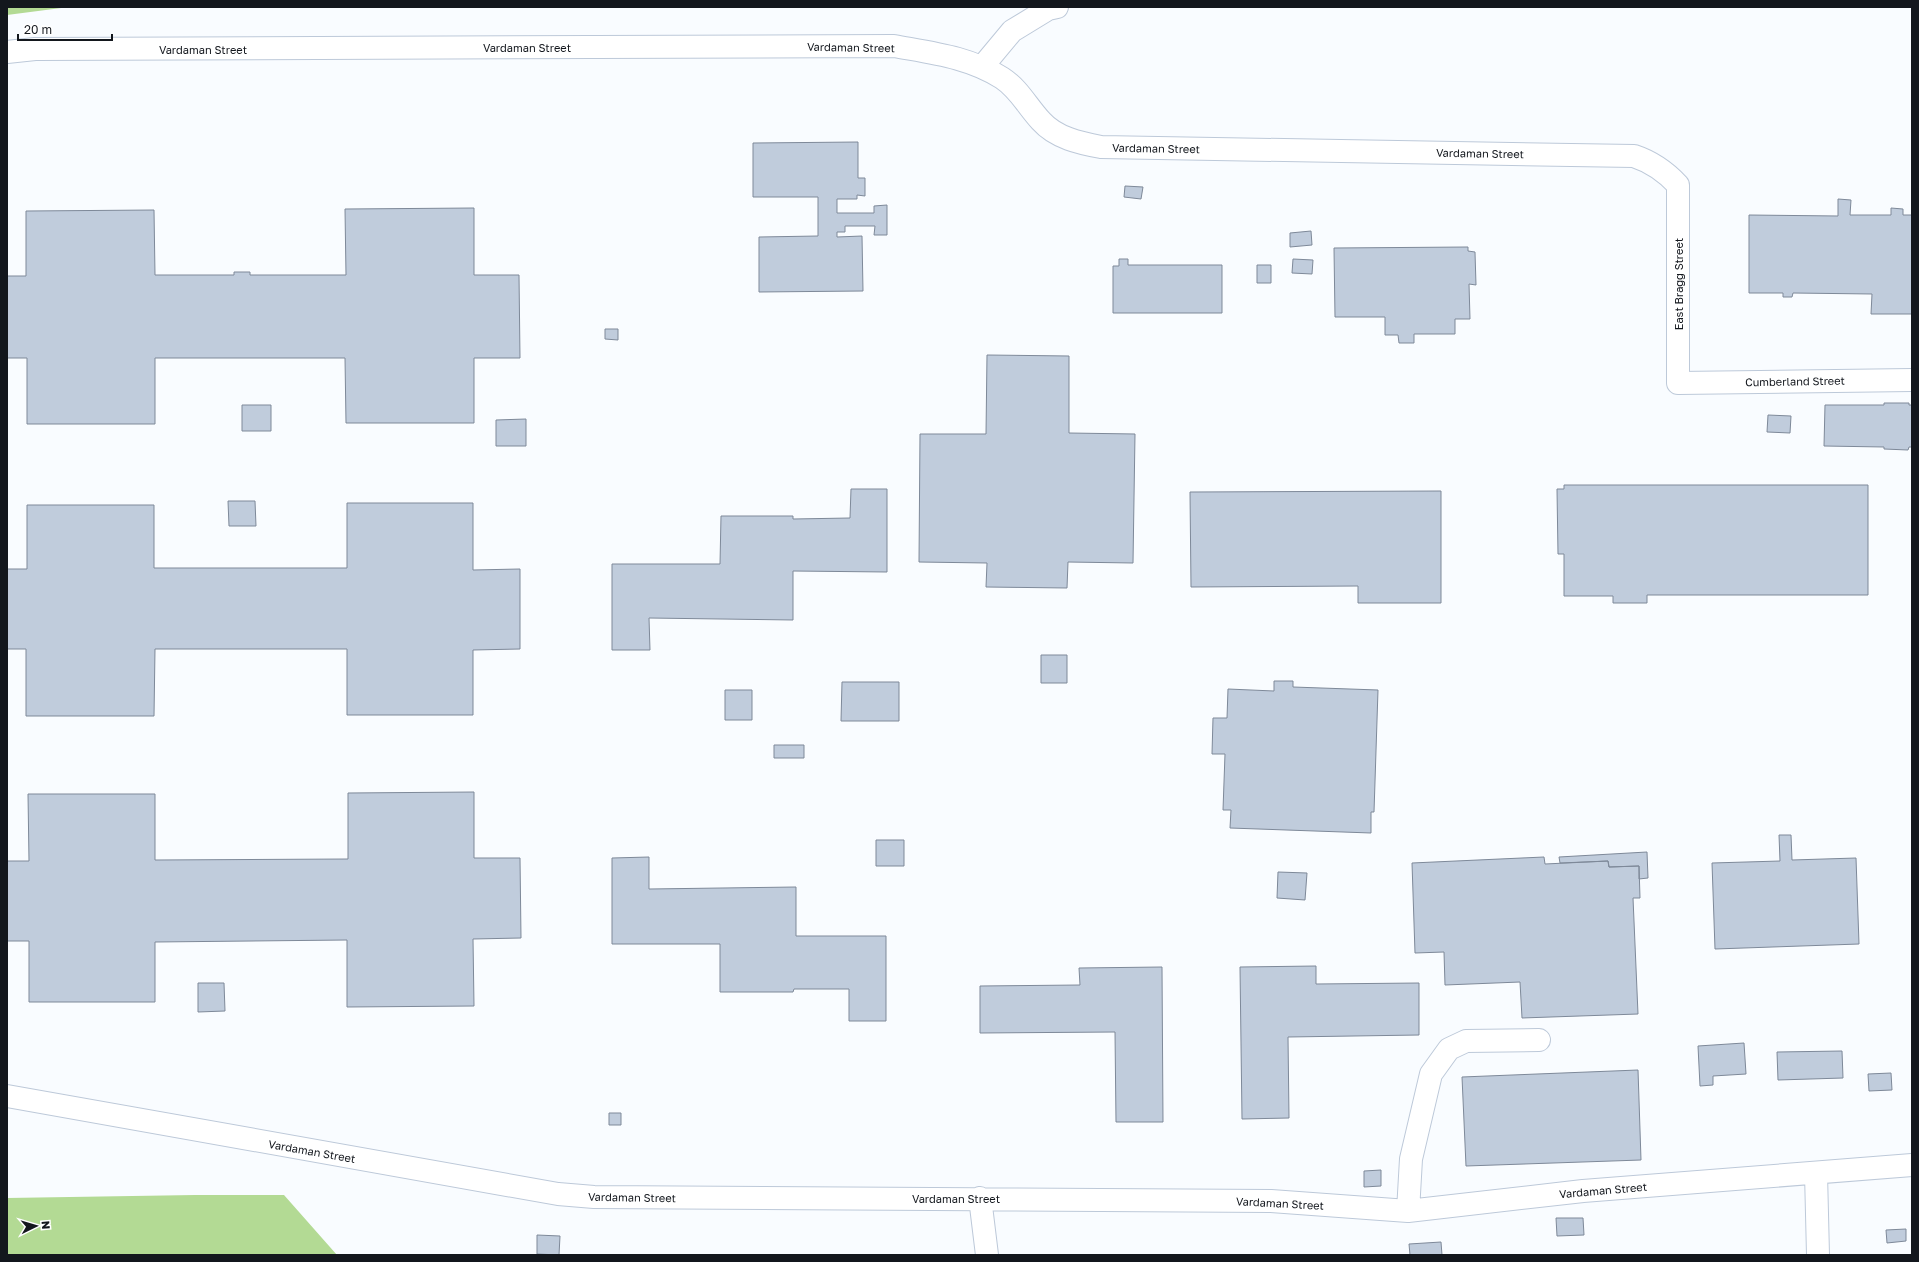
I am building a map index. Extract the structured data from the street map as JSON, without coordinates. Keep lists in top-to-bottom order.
{
  "streets": {
    "street": ["Vardaman Street", "East Bragg Street", "Cumberland Street"]
  },
  "crossings": [
    ["Vardaman Street", "East Bragg Street"],
    ["East Bragg Street", "Cumberland Street"]
  ],
  "scale_bar": "20 m",
  "north": "right"
}
